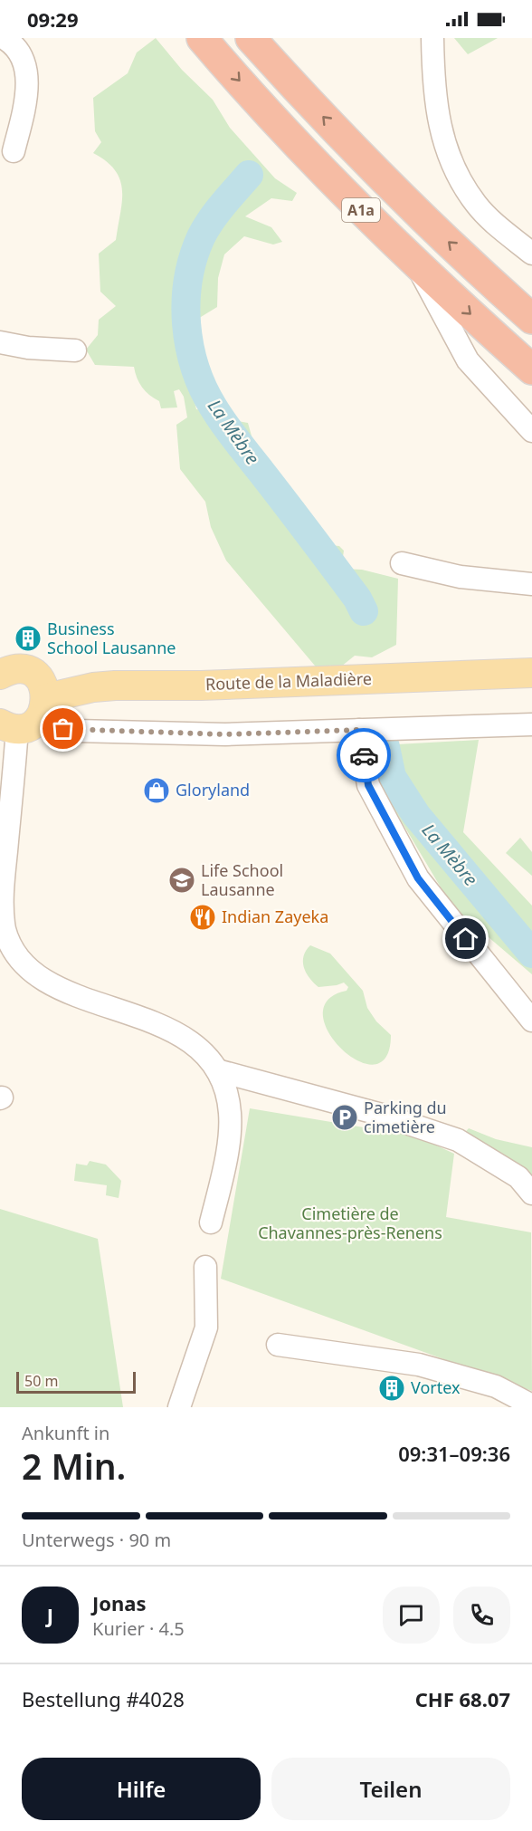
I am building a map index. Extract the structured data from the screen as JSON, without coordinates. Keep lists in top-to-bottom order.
{
  "streets": {
    "highway": ["A1a"],
    "main road": ["Route de la Maladière"]
  },
  "water": ["La Mèbre"],
  "parks": ["Cimetière de Chavannes-près-Renens"],
  "places": {
    "building": ["Business School Lausanne", "Vortex"],
    "shop": ["Gloryland"],
    "school or university": ["Life School Lausanne"],
    "restaurant": ["Indian Zayeka"],
    "parking": ["Parking du cimetière"]
  },
  "scale_bar": "50 m",
  "page": {
    "status": "09:29",
    "scale": "50 m",
    "heading": ["2 Min.", "Ankunft in", "09:31–09:36"],
    "panel": [
      "Jonas",
      "Kurier · 4.5",
      "Bestellung #4028",
      "CHF 68.07"
    ],
    "bar": "Unterwegs · 90 m",
    "round": "J",
    "buttons": ["Hilfe", "Teilen"]
  }
}
